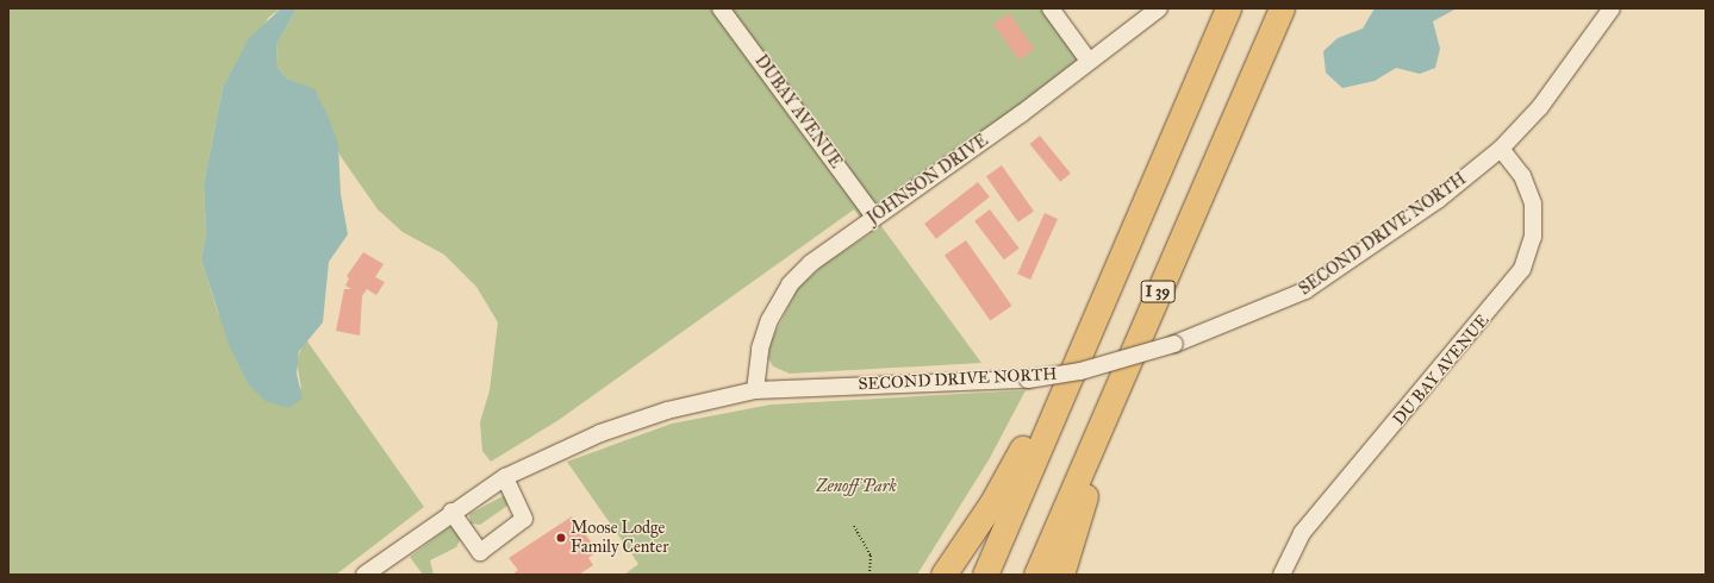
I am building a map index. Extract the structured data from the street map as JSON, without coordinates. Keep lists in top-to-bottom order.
{
  "streets": {
    "highway": ["I 39"],
    "street": [
      "DUBAY AVENUE",
      "JOHNSON DRIVE",
      "SECOND DRIVE NORTH",
      "DU BAY AVENUE"
    ]
  },
  "crossings": [
    ["DUBAY AVENUE", "JOHNSON DRIVE"],
    ["JOHNSON DRIVE", "SECOND DRIVE NORTH"],
    ["SECOND DRIVE NORTH", "DU BAY AVENUE"]
  ],
  "parks": ["Zenoff Park"],
  "places": ["Moose Lodge Family Center"]
}
